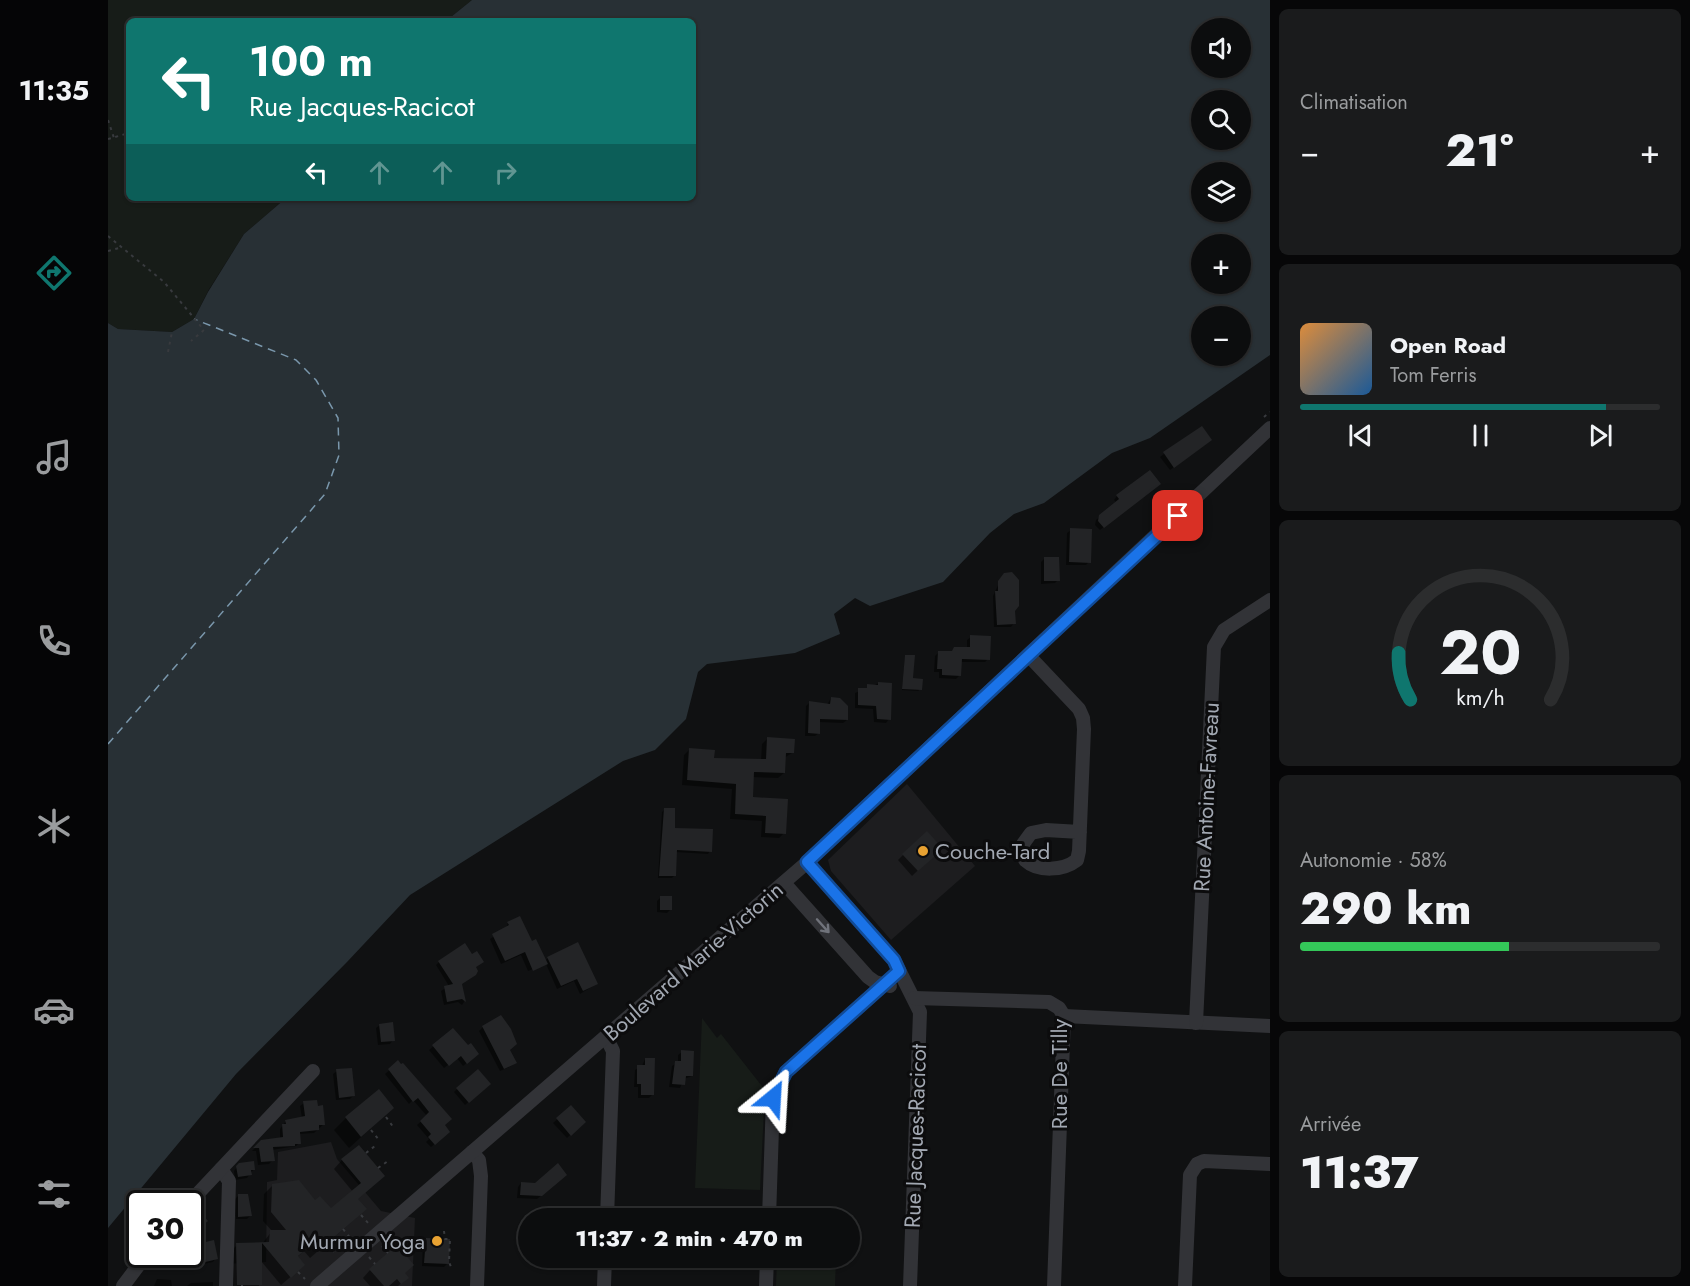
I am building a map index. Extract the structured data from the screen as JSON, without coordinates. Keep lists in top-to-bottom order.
{
  "streets": {
    "street": [
      "Rue Antoine-Favreau",
      "Boulevard Marie-Victorin",
      "Rue De Tilly",
      "Rue Jacques-Racicot"
    ]
  },
  "crossings": [
    ["Boulevard Marie-Victorin", "Rue Jacques-Racicot"],
    ["Rue De Tilly", "Rue Jacques-Racicot"]
  ],
  "places": ["Couche-Tard", "Murmur Yoga"],
  "page": {
    "tabs": "11:35",
    "tile": [
      "Climatisation",
      ["Autonomie · 58%", "290 km"],
      ["Arrivée", "11:37"]
    ],
    "map_buttons": ["+", "−"],
    "turn": ["100 m", "Rue Jacques-Racicot"],
    "heat": ["−", "21°", "+"],
    "song": ["Open Road", "Tom Ferris"],
    "limit": "30",
    "trip": "11:37 · 2 min · 470 m",
    "gauge": ["20", "km/h"]
  }
}
